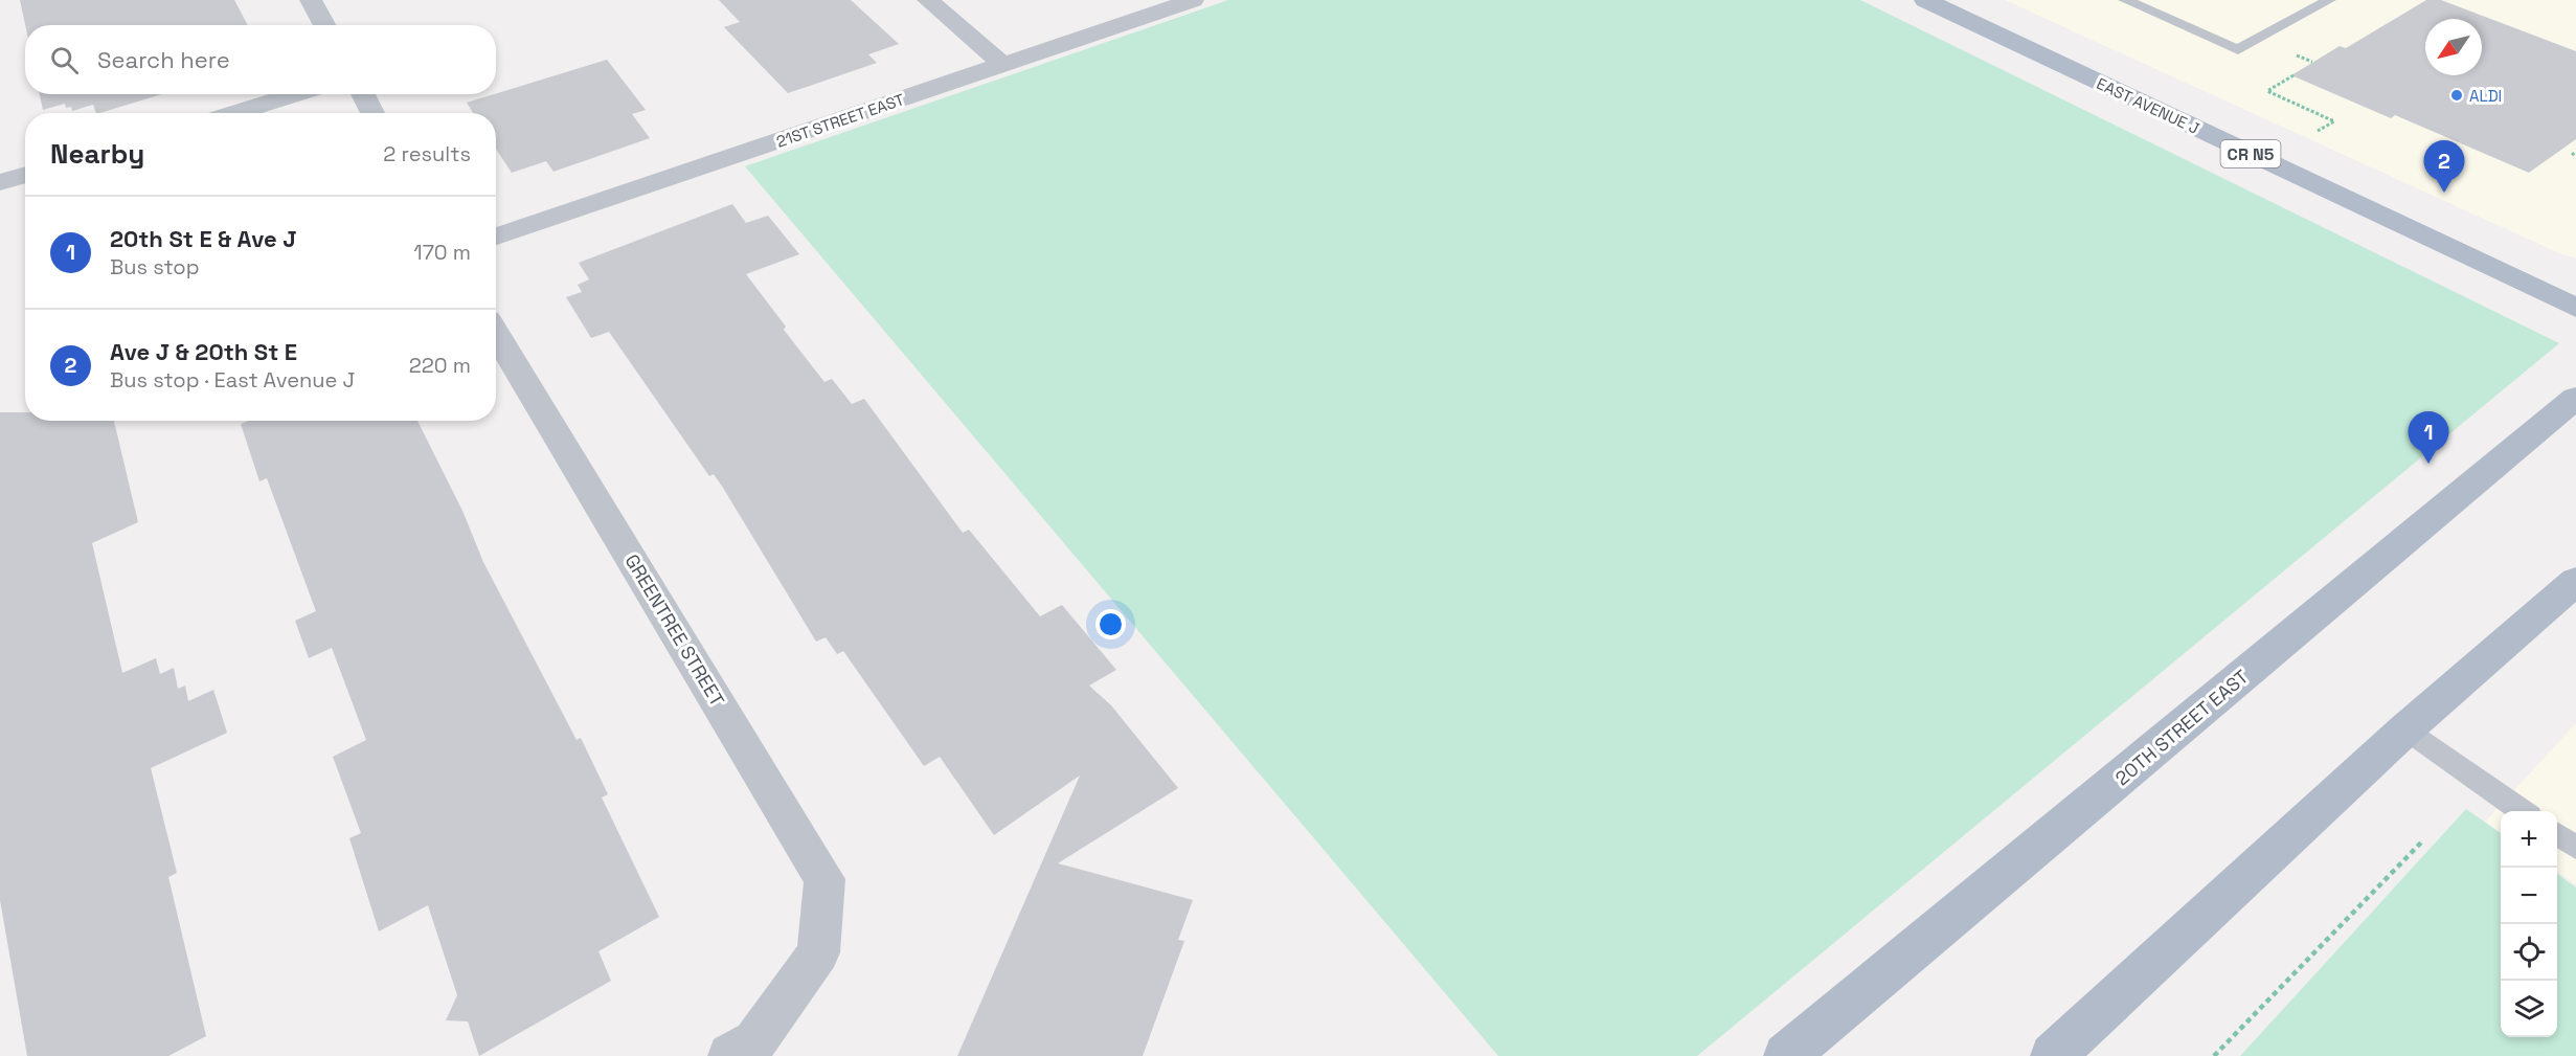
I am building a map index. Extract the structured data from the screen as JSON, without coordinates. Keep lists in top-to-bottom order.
{
  "streets": {
    "main road": ["EAST AVENUE J", "CR N5", "20TH STREET EAST"],
    "street": ["21ST STREET EAST", "GREENTREE STREET"]
  },
  "places": ["ALDI"],
  "north": "bottom left",
  "page": {
    "search": "Search here",
    "heading": ["Nearby", "2 results"],
    "pins": ["2", "1"],
    "list": [
      {
        "mark": "1",
        "name": "20th St E & Ave J",
        "note": "Bus stop",
        "value": "170 m"
      },
      {
        "mark": "2",
        "name": "Ave J & 20th St E",
        "note": "Bus stop · East Avenue J",
        "value": "220 m"
      }
    ],
    "map_buttons": ["+", "−"]
  }
}
